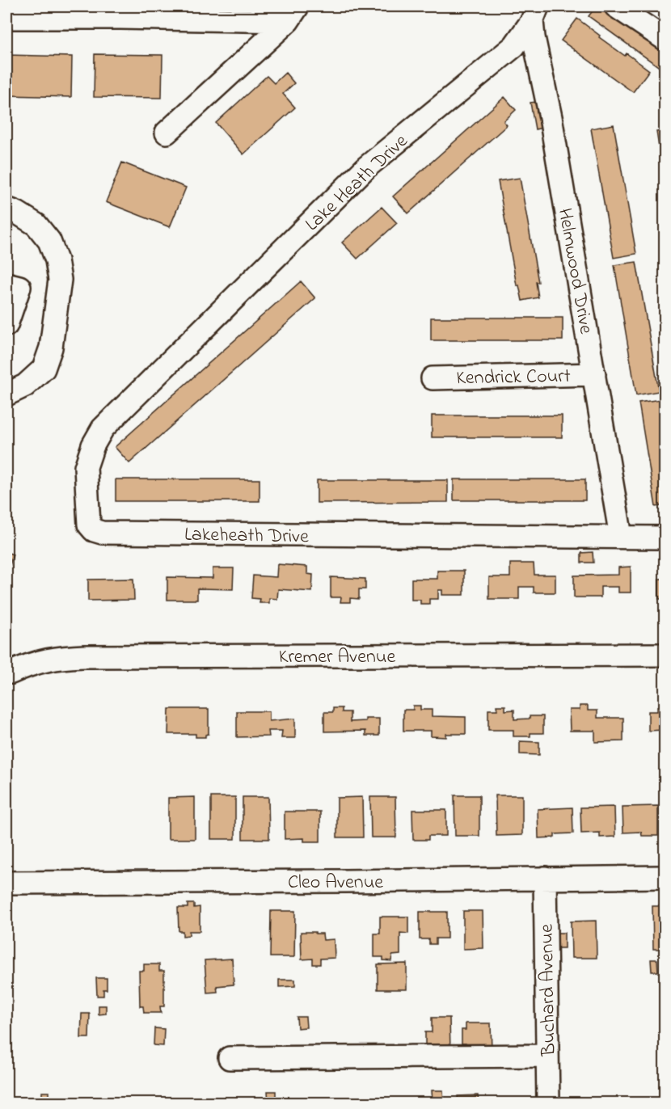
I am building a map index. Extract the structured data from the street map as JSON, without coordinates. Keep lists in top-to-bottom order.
{
  "streets": {
    "street": [
      "Lake Heath Drive",
      "Helmwood Drive",
      "Kendrick Court",
      "Lakeheath Drive",
      "Kremer Avenue",
      "Cleo Avenue",
      "Buchard Avenue"
    ]
  },
  "crossings": [
    ["Lake Heath Drive", "Helmwood Drive"],
    ["Lake Heath Drive", "Lakeheath Drive"],
    ["Helmwood Drive", "Kendrick Court"],
    ["Helmwood Drive", "Lakeheath Drive"],
    ["Cleo Avenue", "Buchard Avenue"]
  ]
}
